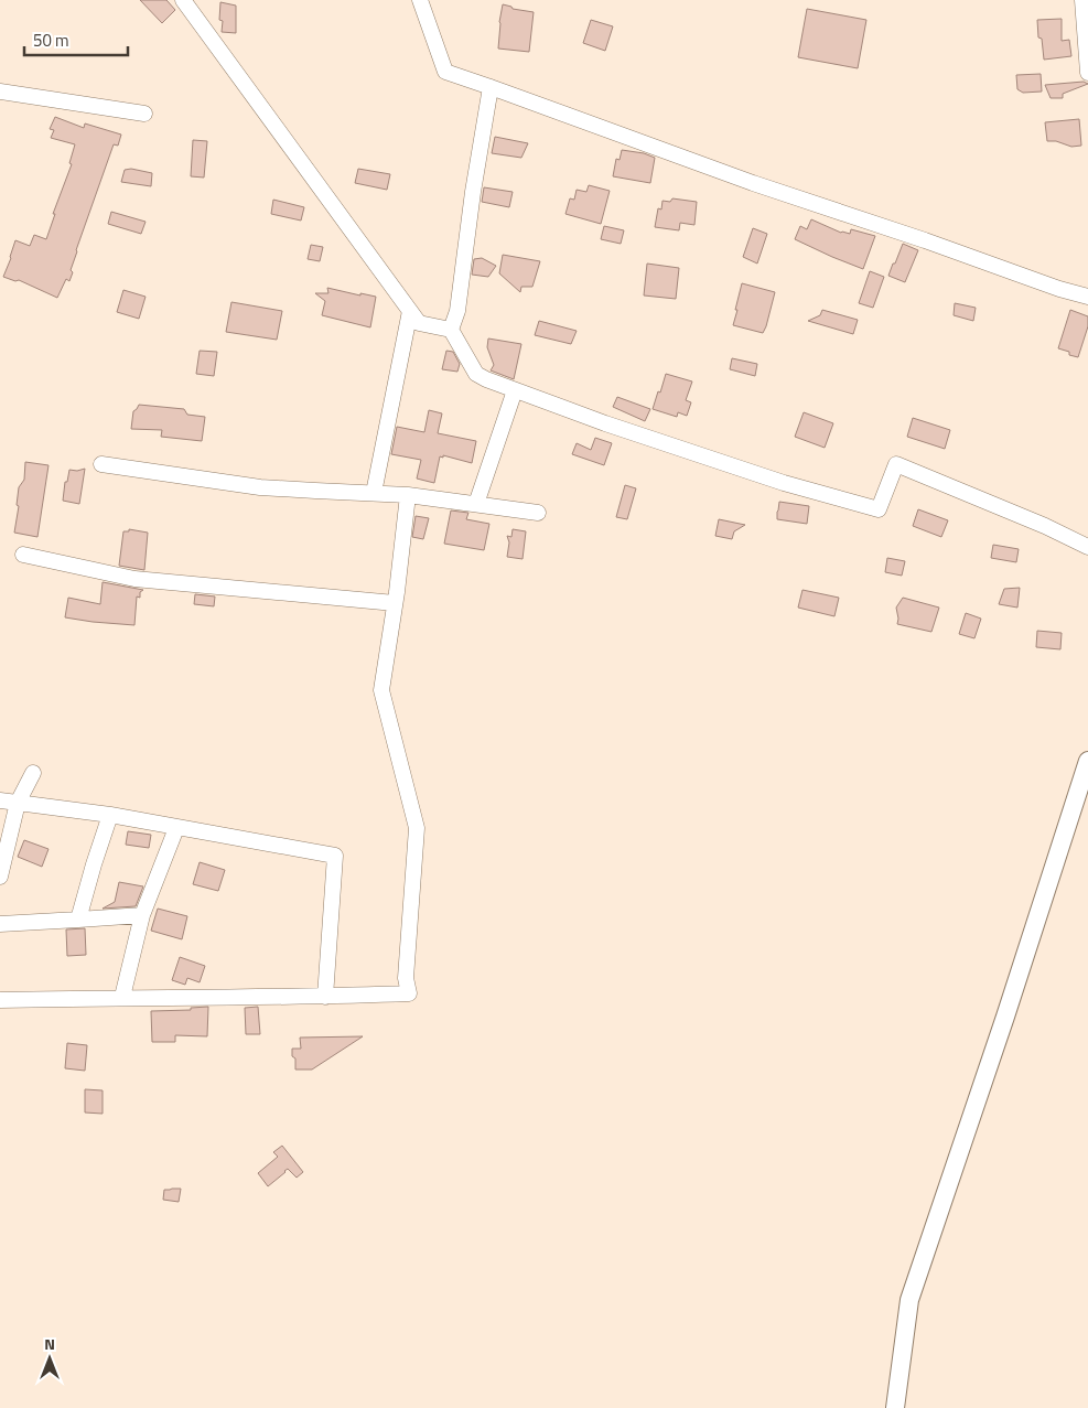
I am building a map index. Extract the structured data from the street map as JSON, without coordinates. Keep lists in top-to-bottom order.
{
  "scale_bar": "50 m",
  "north": "top"
}
